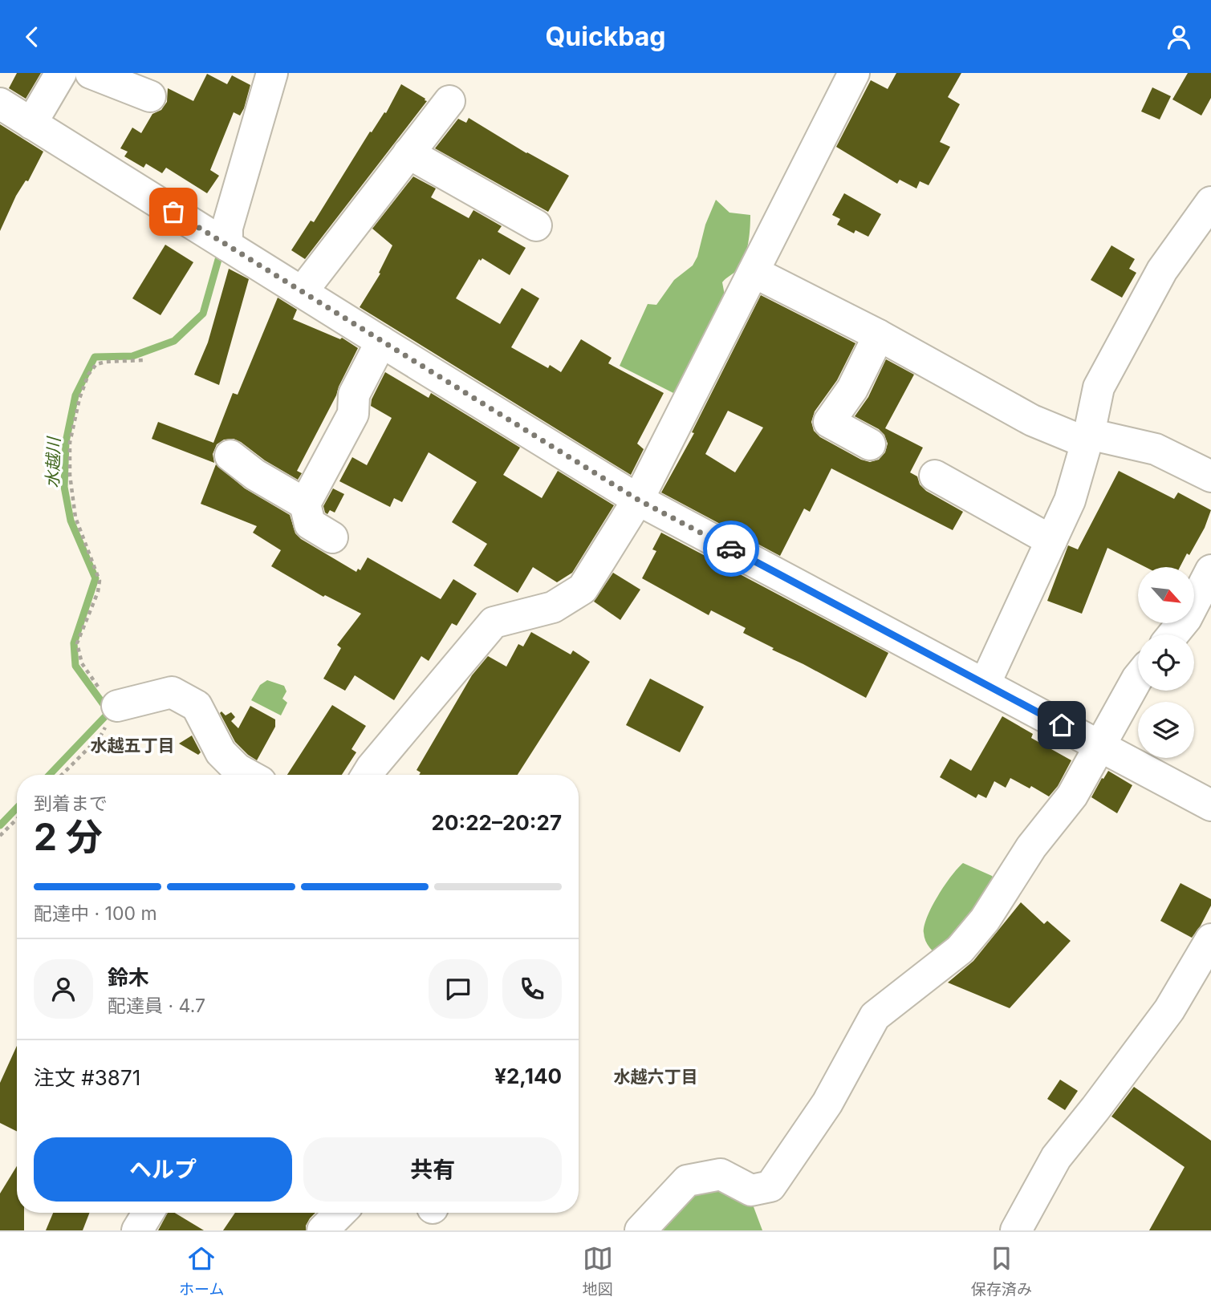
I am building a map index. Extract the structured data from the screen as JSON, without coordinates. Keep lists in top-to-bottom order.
{
  "districts": ["水越五丁目", "水越六丁目"],
  "water": ["水越川"],
  "north": "bottom right",
  "page": {
    "header": "Quickbag",
    "heading": ["2 分", "到着まで", "20:22–20:27"],
    "panel": [
      "鈴木",
      "配達員 · 4.7",
      "注文 #3871",
      "¥2,140"
    ],
    "bar": "配達中 · 100 m",
    "buttons": ["ヘルプ", "共有"],
    "tabs": ["ホーム", "地図", "保存済み"]
  }
}
